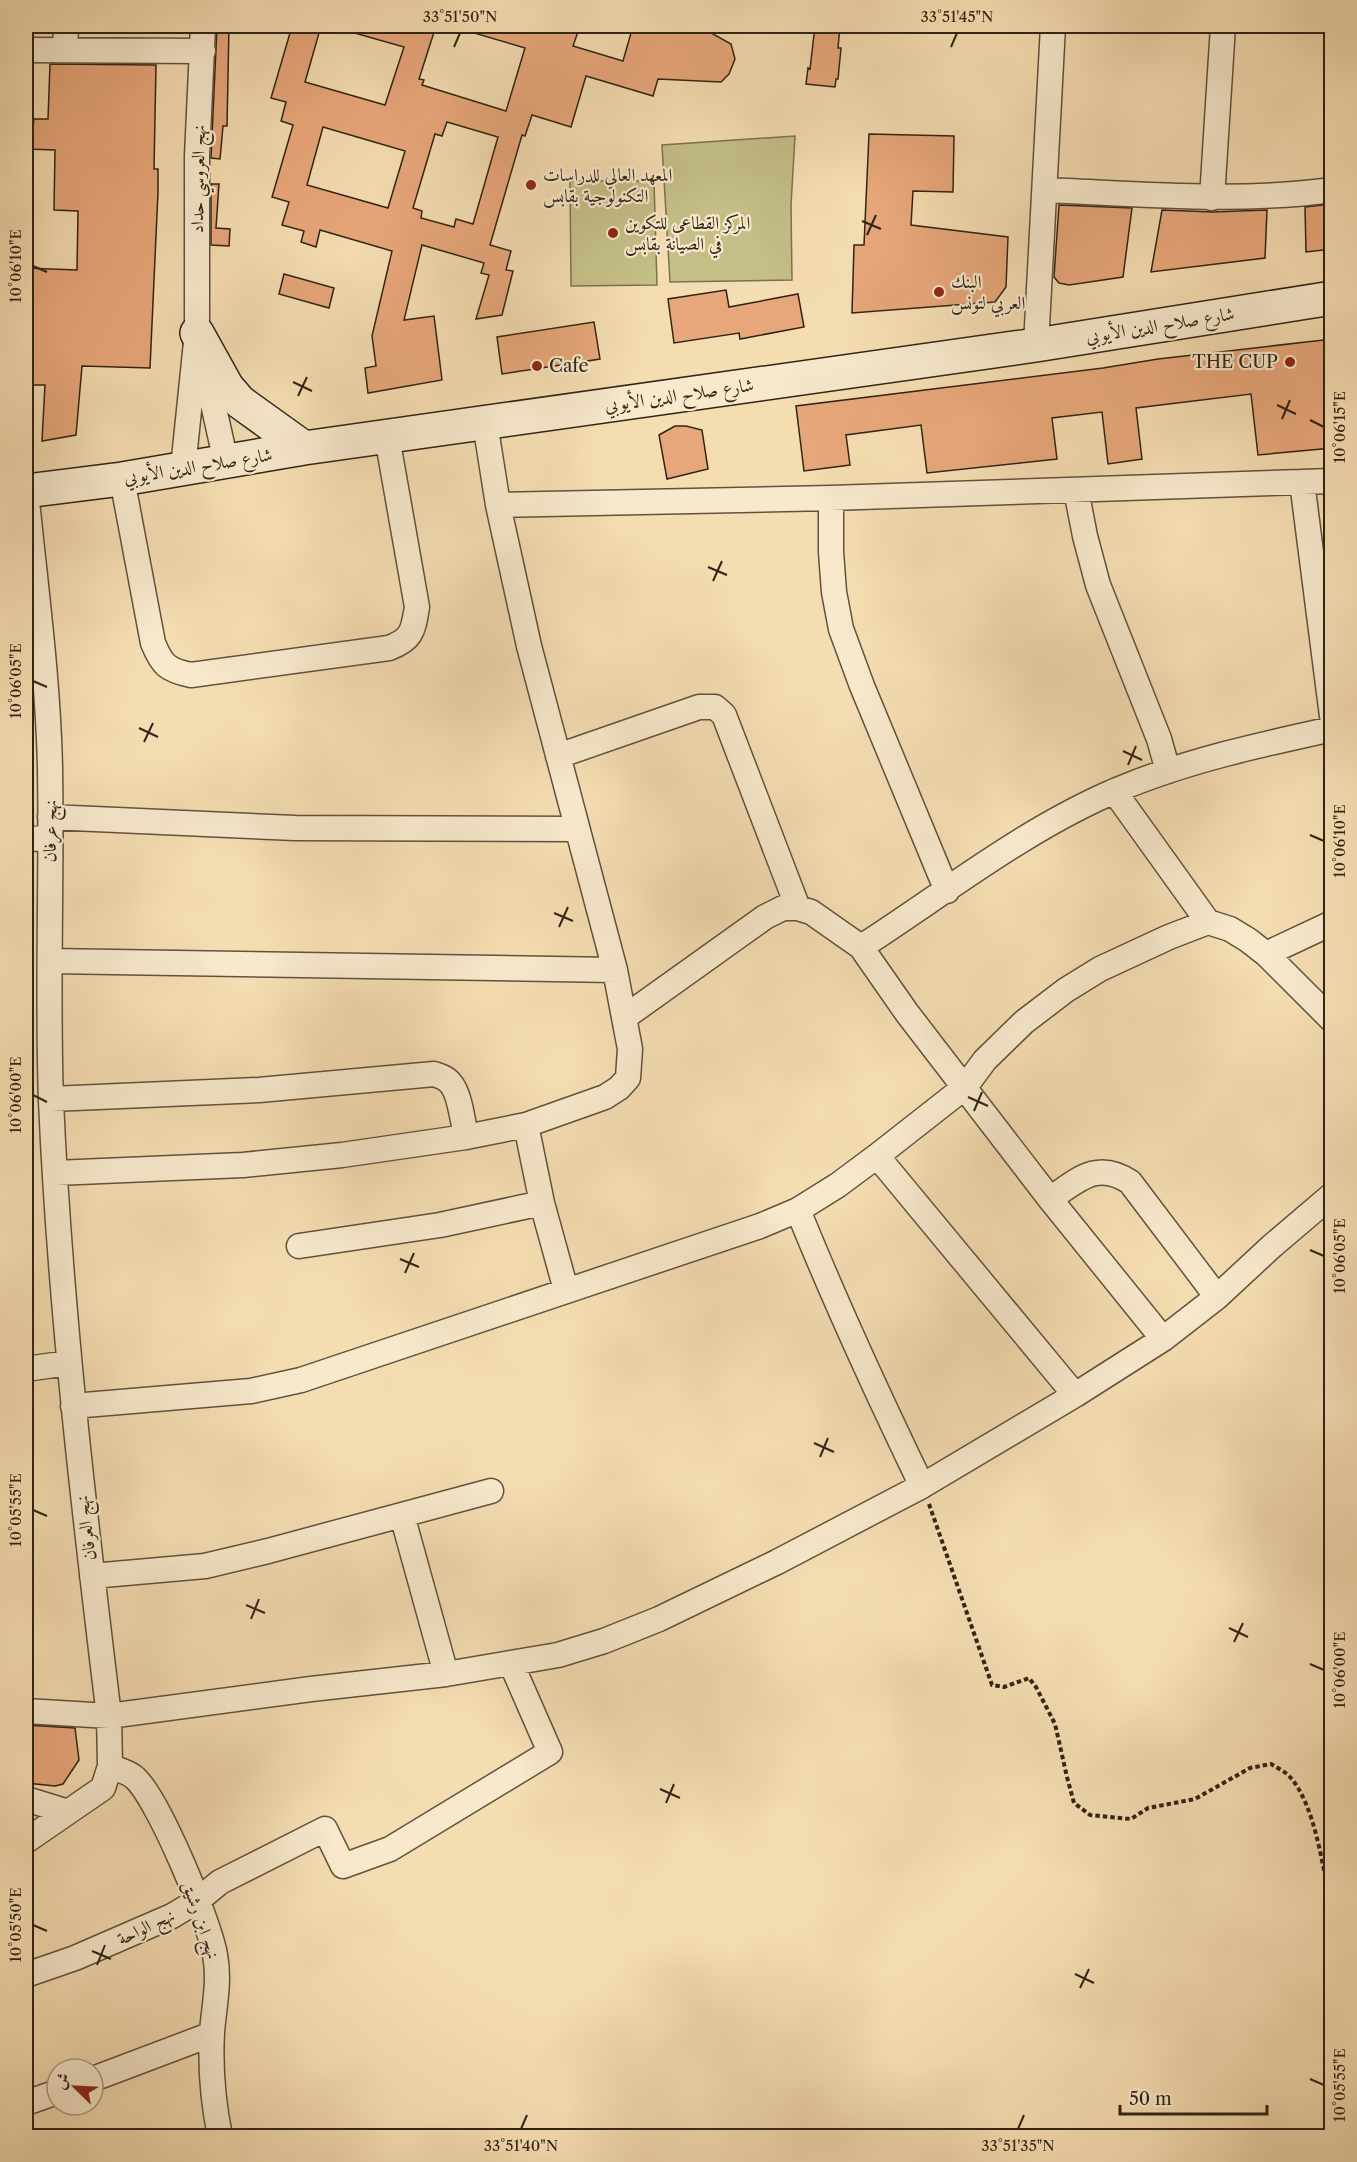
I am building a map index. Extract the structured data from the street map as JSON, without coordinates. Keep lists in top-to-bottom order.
{
  "streets": {
    "main road": ["شارع صلاح الدين الأيوبي"],
    "street": [
      "نهج العروسي حداد",
      "نهج عرفان",
      "نهج العرفان",
      "نهج ابن رشيق",
      "نهج الواحة"
    ]
  },
  "crossings": [
    ["شارع صلاح الدين الأيوبي", "نهج عرفان"],
    ["نهج عرفان", "نهج العرفان"],
    ["نهج العرفان", "نهج ابن رشيق"],
    ["نهج ابن رشيق", "نهج الواحة"]
  ],
  "places": [
    "المعهد العالي للدراسات التكنولوجية بقابس",
    "المركز القطاعى للتكوين في الصيانة بقابس",
    "البنك العربي لتونس",
    "THE CUP",
    "Cafe"
  ],
  "scale_bar": "50 m",
  "north": "top left",
  "coordinates": [
    "33°51'50\"N",
    "33°51'45\"N",
    "10°06'10\"E",
    "10°06'15\"E",
    "10°06'05\"E",
    "10°06'00\"E",
    "10°05'55\"E",
    "10°05'50\"E",
    "33°51'40\"N",
    "33°51'35\"N"
  ]
}
